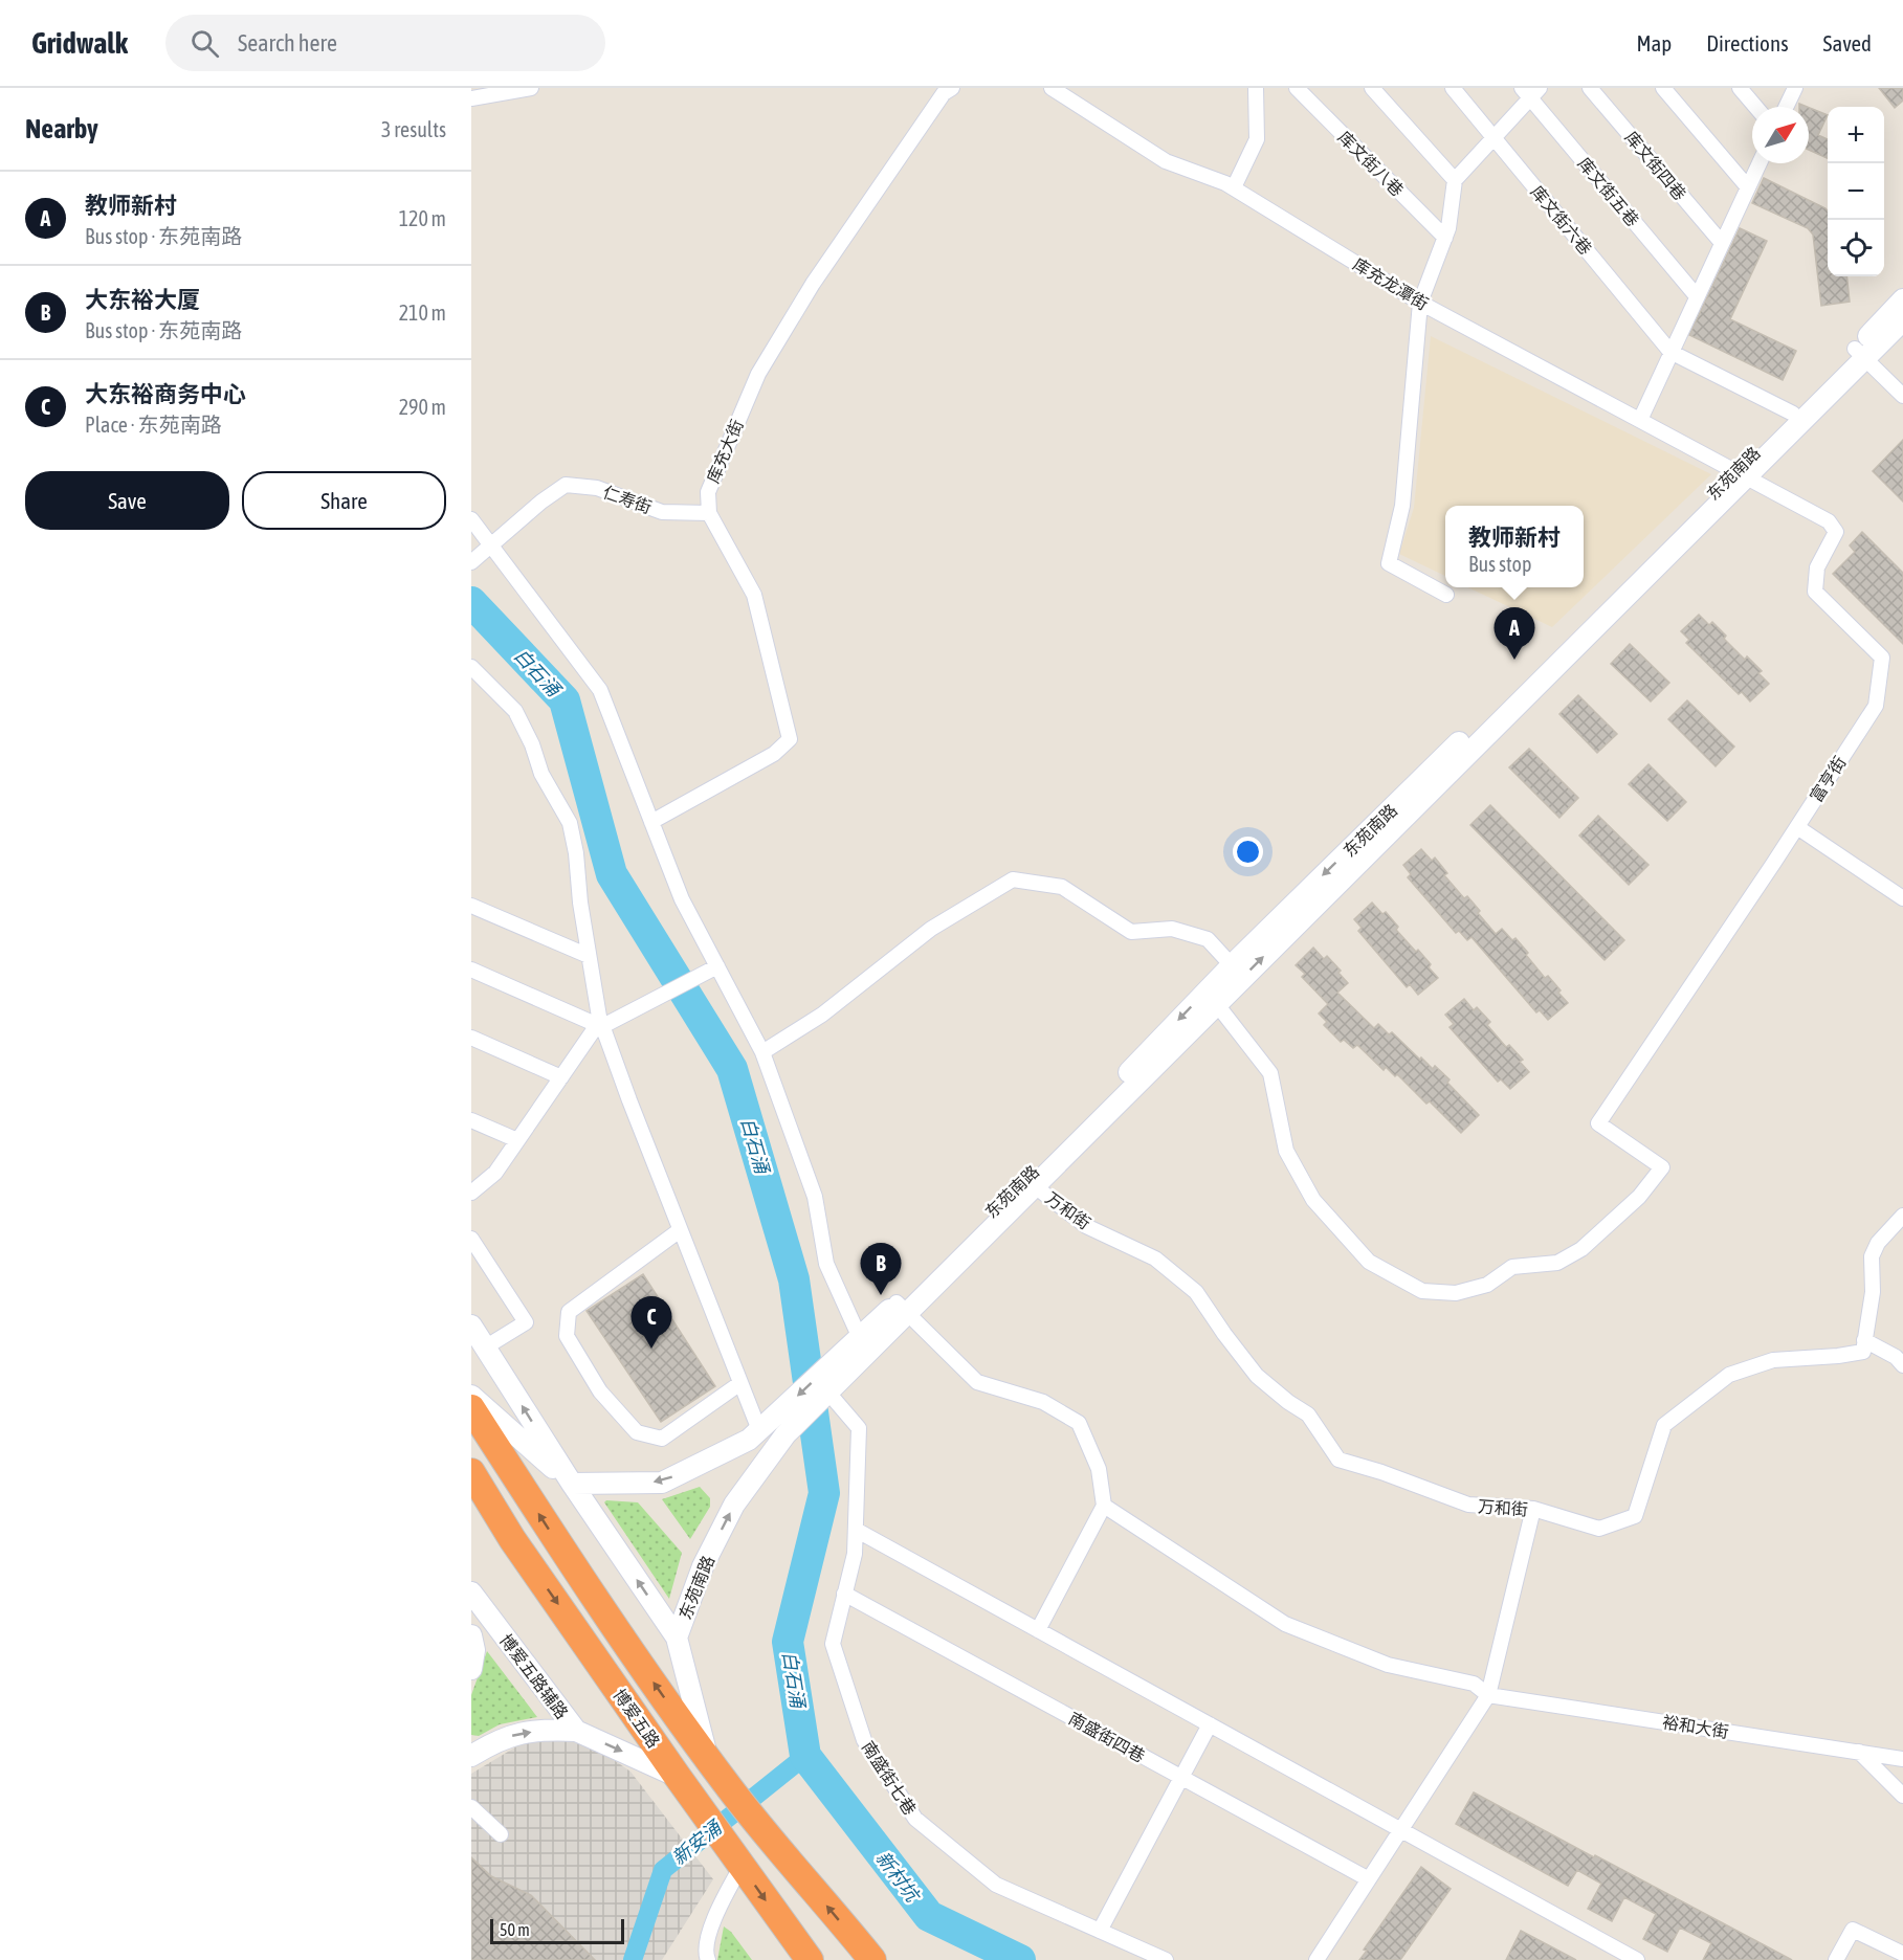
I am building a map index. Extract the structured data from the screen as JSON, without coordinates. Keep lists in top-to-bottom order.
{
  "streets": {
    "highway": ["博爱五路"],
    "street": [
      "库文街八巷",
      "库文街四巷",
      "库文街五巷",
      "库文街六巷",
      "库充龙潭街",
      "库充大街",
      "东苑南路",
      "仁寿街",
      "富亨街",
      "万和街",
      "博爱五路辅路",
      "裕和大街",
      "南盛街四巷",
      "南盛街七巷"
    ]
  },
  "crossings": [
    ["库充龙潭街", "东苑南路"],
    ["库充龙潭街", "富亨街"],
    ["库充大街", "仁寿街"],
    ["东苑南路", "富亨街"],
    ["东苑南路", "万和街"],
    ["东苑南路", "博爱五路"],
    ["东苑南路", "南盛街七巷"],
    ["博爱五路辅路", "博爱五路"],
    ["南盛街四巷", "南盛街七巷"]
  ],
  "one_way": ["博爱五路辅路"],
  "water": ["白石涌", "新安涌", "新村坑"],
  "scale_bar": "50 m",
  "north": "top right",
  "page": {
    "header": "Gridwalk",
    "search": "Search here",
    "nav": ["Map", "Directions", "Saved"],
    "heading": ["Nearby", "3 results"],
    "map_buttons": ["+", "−"],
    "list": [
      {
        "mark": "A",
        "name": "教师新村",
        "note": "Bus stop · 东苑南路",
        "value": "120 m"
      },
      {
        "mark": "B",
        "name": "大东裕大厦",
        "note": "Bus stop · 东苑南路",
        "value": "210 m"
      },
      {
        "mark": "C",
        "name": "大东裕商务中心",
        "note": "Place · 东苑南路",
        "value": "290 m"
      }
    ],
    "buttons": ["Save", "Share"],
    "popup": ["教师新村", "Bus stop"],
    "pins": ["A", "B", "C"],
    "scale": "50 m"
  }
}
